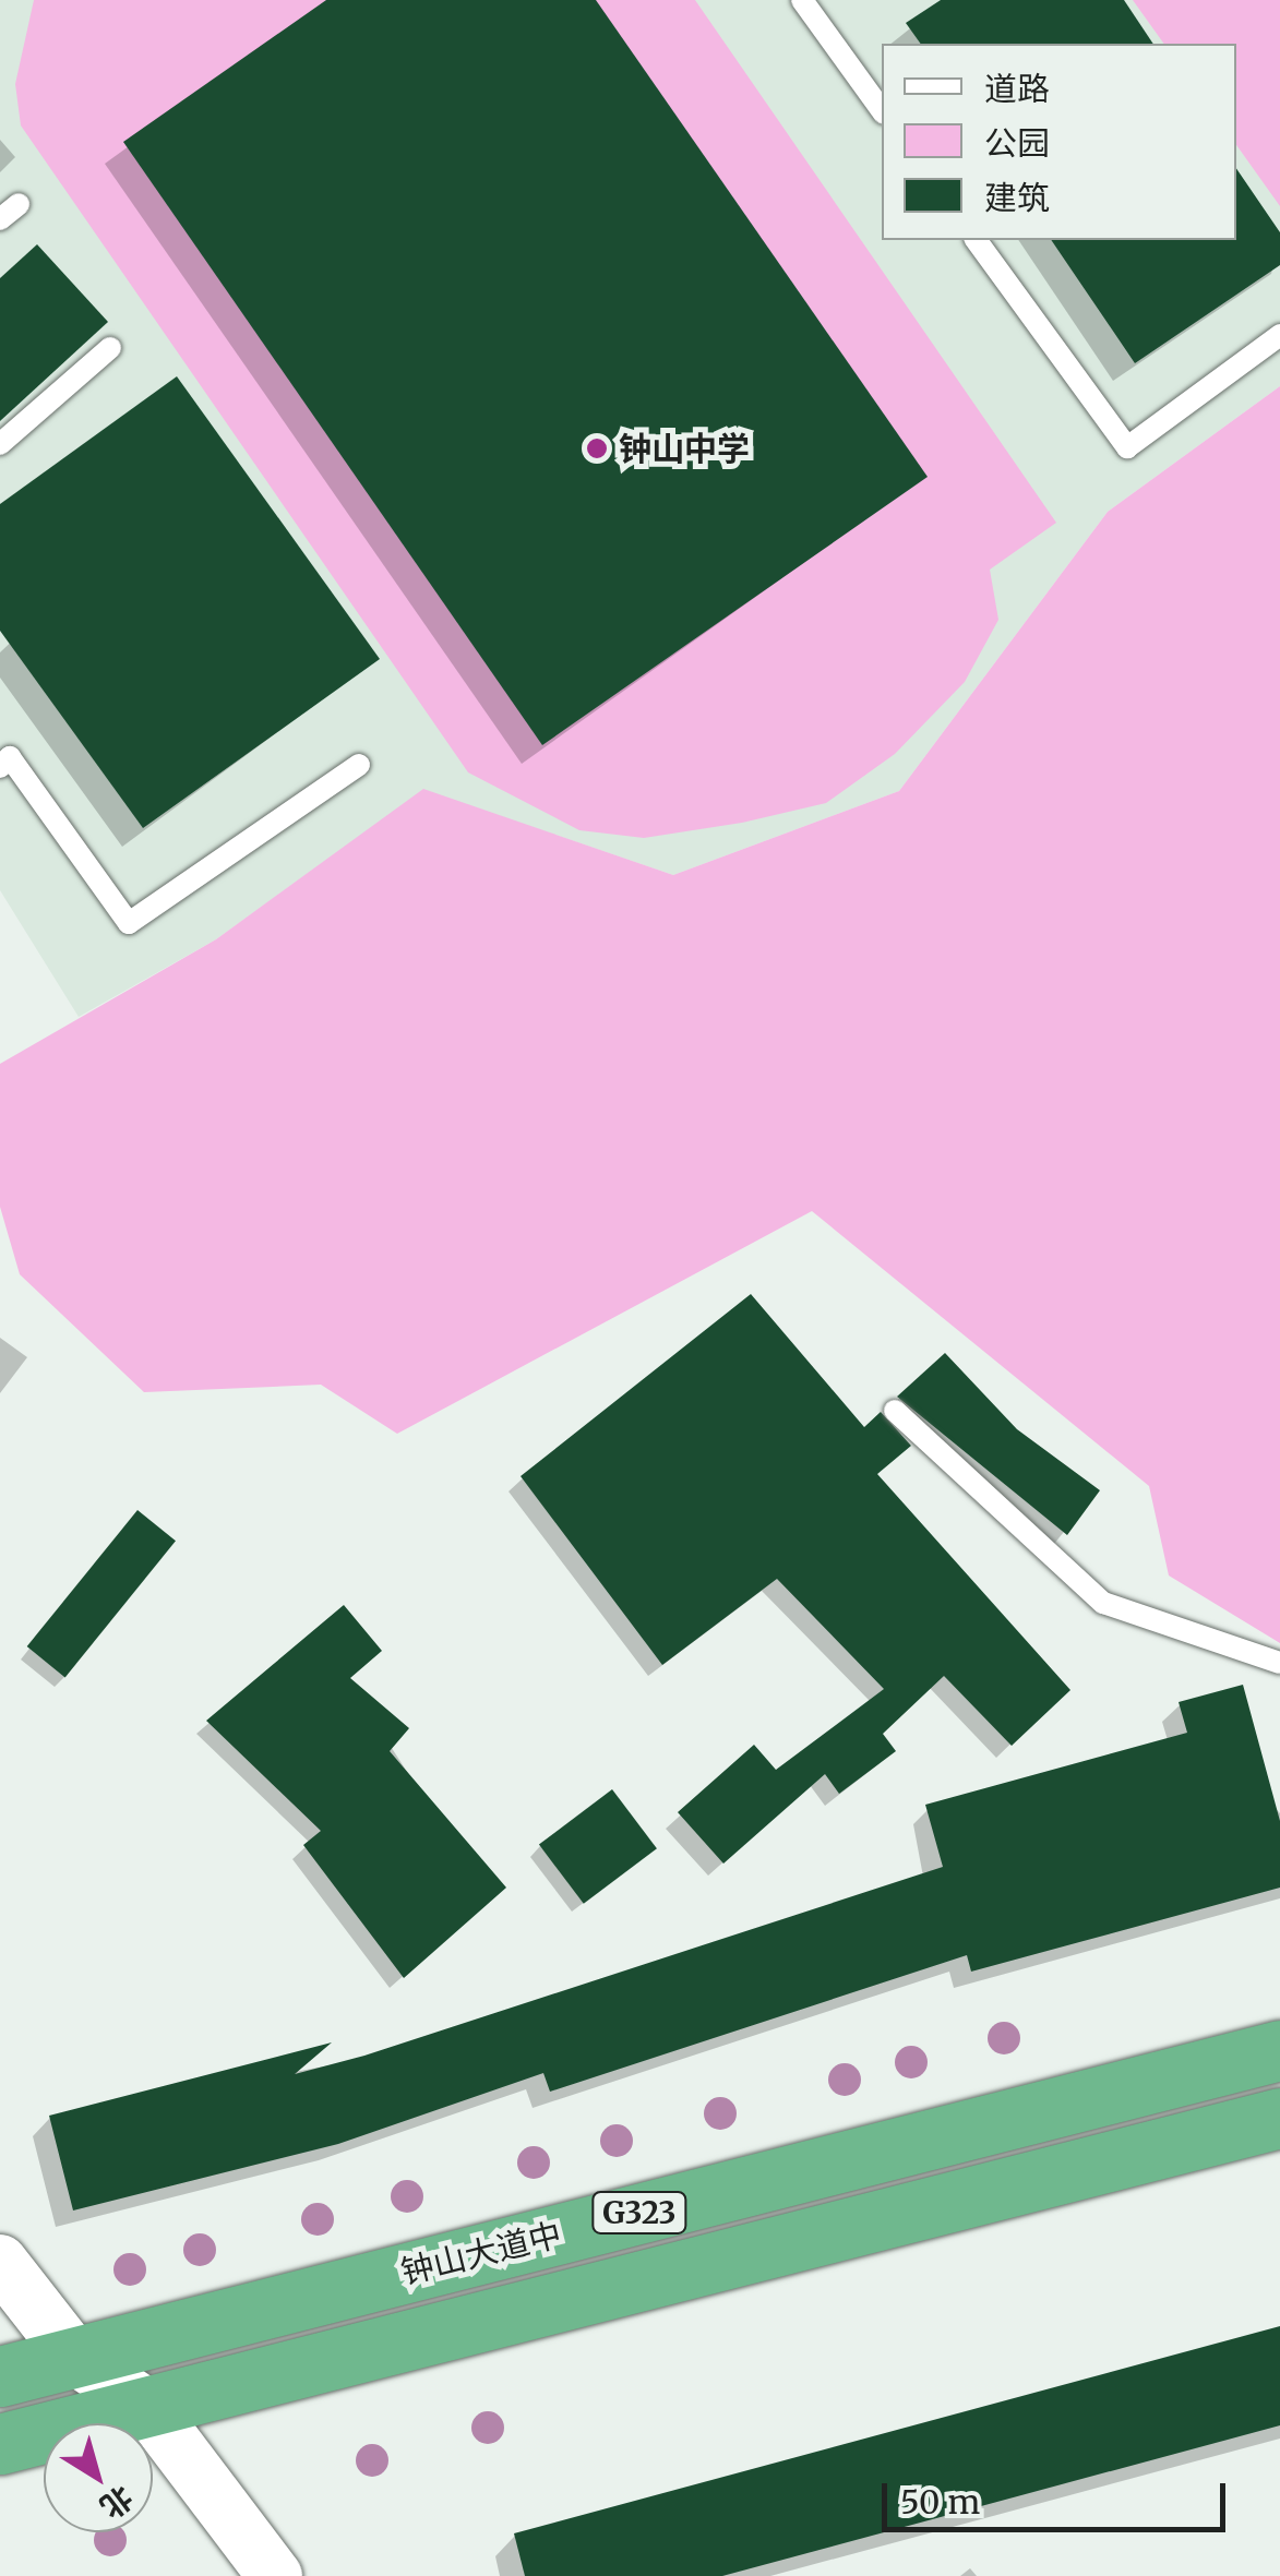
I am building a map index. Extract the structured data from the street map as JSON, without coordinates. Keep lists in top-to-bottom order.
{
  "streets": {
    "highway": ["G323", "钟山大道中"]
  },
  "places": ["钟山中学"],
  "legend": ["道路", "公园", "建筑"],
  "scale_bar": "50 m",
  "north": "bottom right"
}
